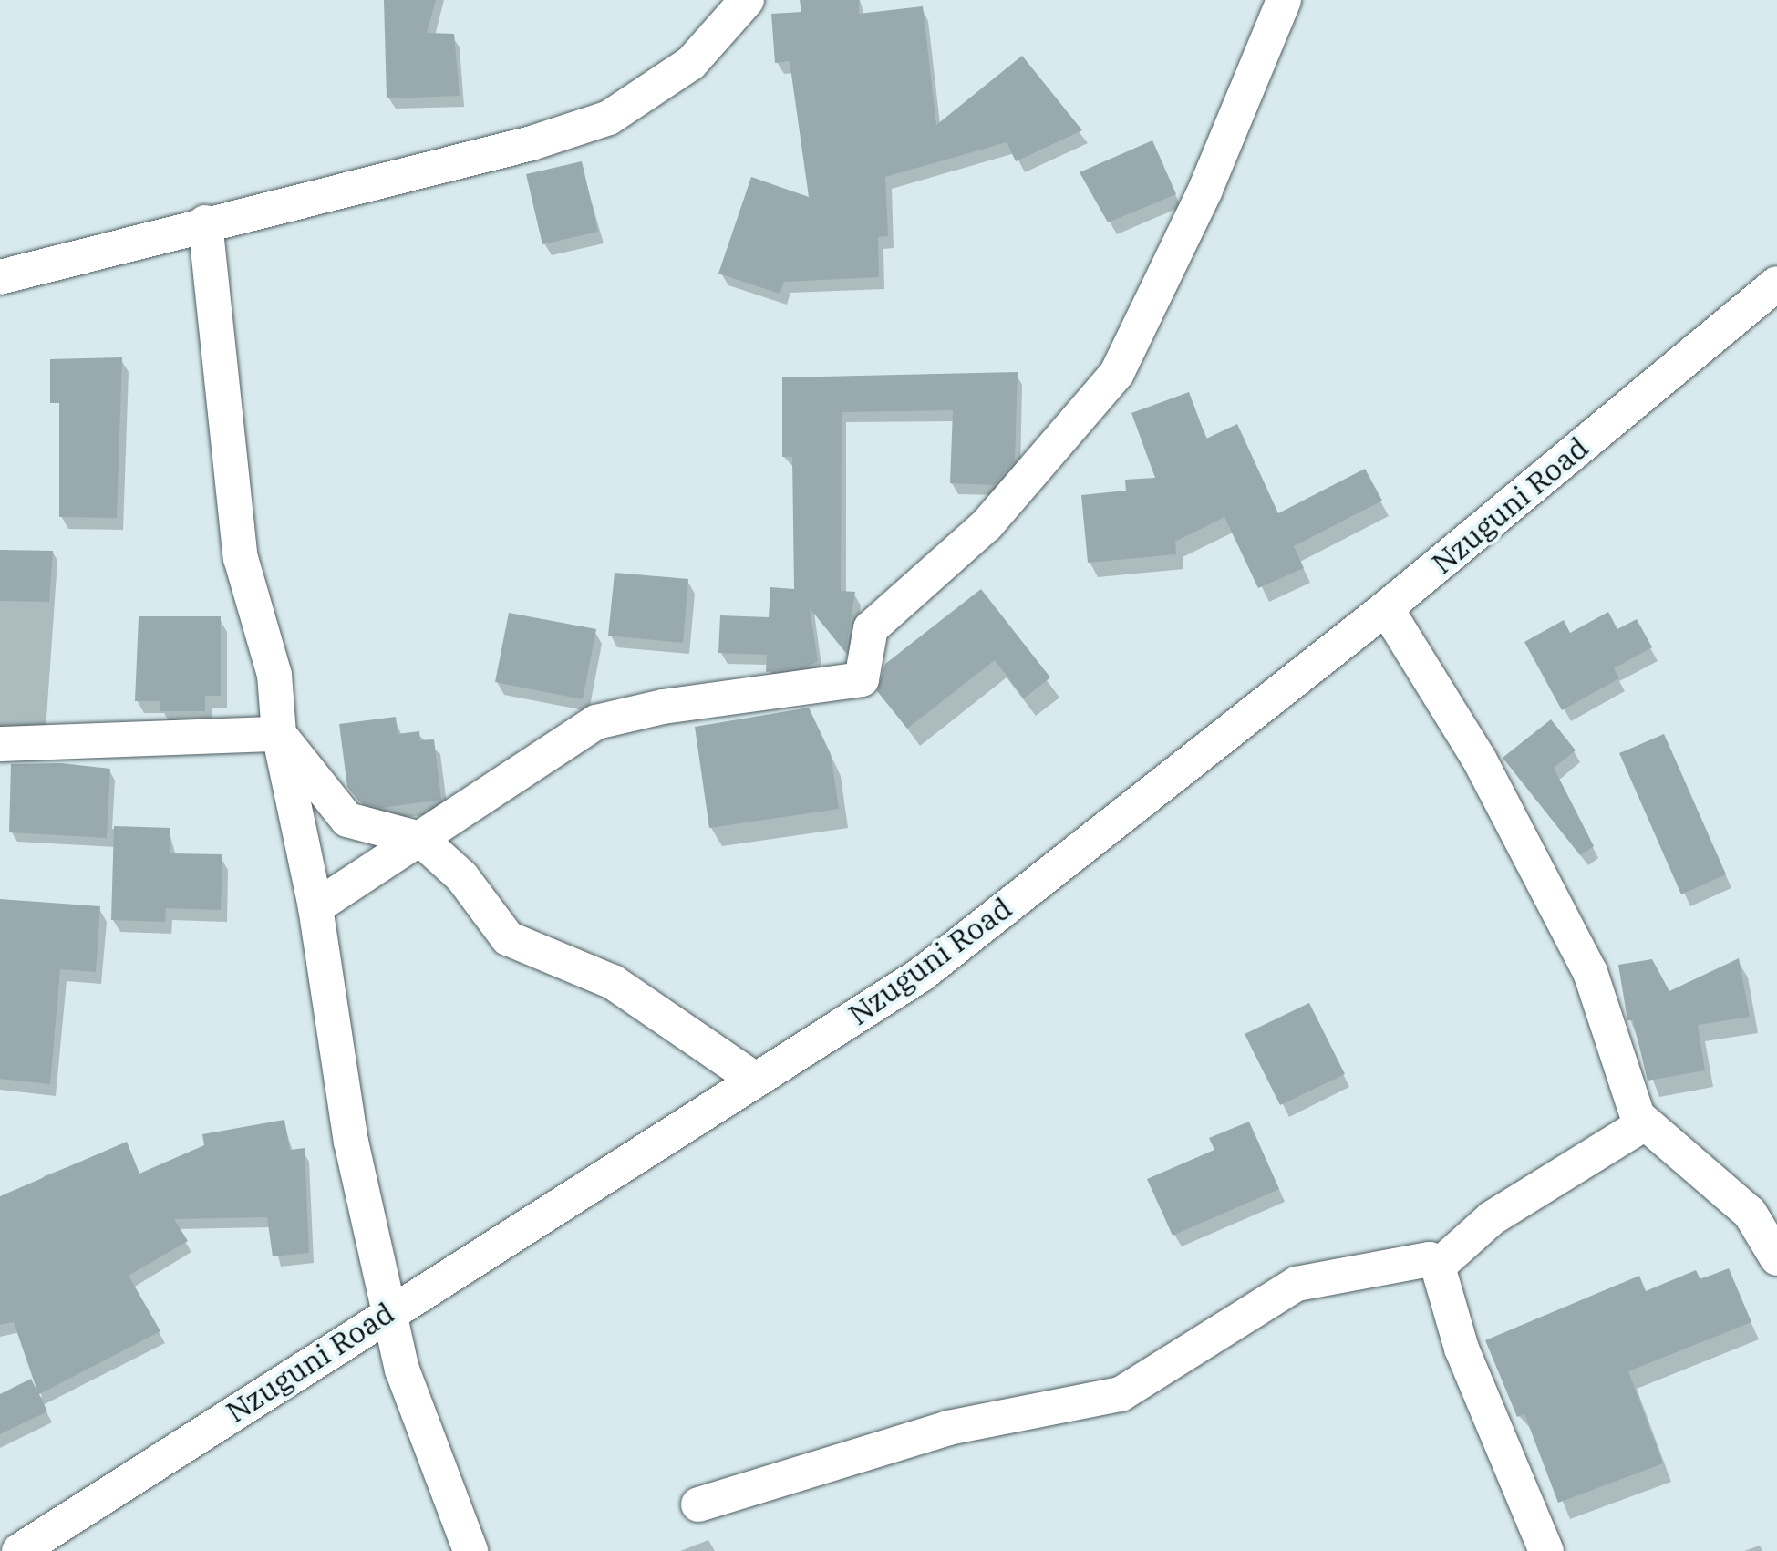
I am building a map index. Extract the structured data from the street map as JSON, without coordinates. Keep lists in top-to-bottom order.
{
  "streets": {
    "street": ["Nzuguni Road"]
  }
}
